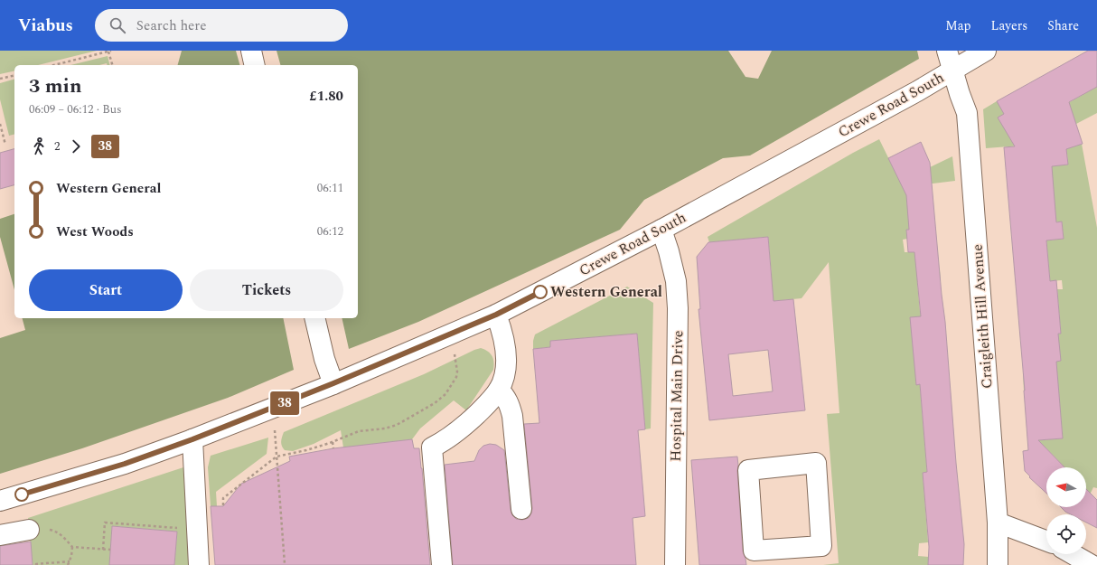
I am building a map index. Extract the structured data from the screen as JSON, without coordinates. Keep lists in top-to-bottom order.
{
  "streets": {
    "street": ["Crewe Road South", "Craigleith Hill Avenue", "Hospital Main Drive"]
  },
  "crossings": [
    ["Crewe Road South", "Craigleith Hill Avenue"],
    ["Crewe Road South", "Hospital Main Drive"]
  ],
  "places": ["Western General"],
  "lines": ["bus line 38"],
  "north": "left",
  "page": {
    "header": "Viabus",
    "search": "Search here",
    "nav": ["Map", "Layers", "Share"],
    "on_map": "38",
    "heading": ["3 min", "06:09 – 06:12 · Bus", "£1.80"],
    "legs": ["2", "38"],
    "list": [
      {
        "name": "Western General",
        "value": "06:11"
      },
      {
        "name": "West Woods",
        "value": "06:12"
      }
    ],
    "buttons": ["Start", "Tickets"]
  }
}
